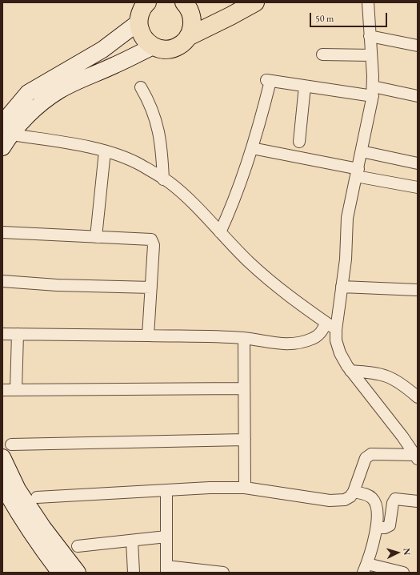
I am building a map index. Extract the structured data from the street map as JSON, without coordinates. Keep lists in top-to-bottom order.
{
  "scale_bar": "50 m",
  "north": "right"
}
